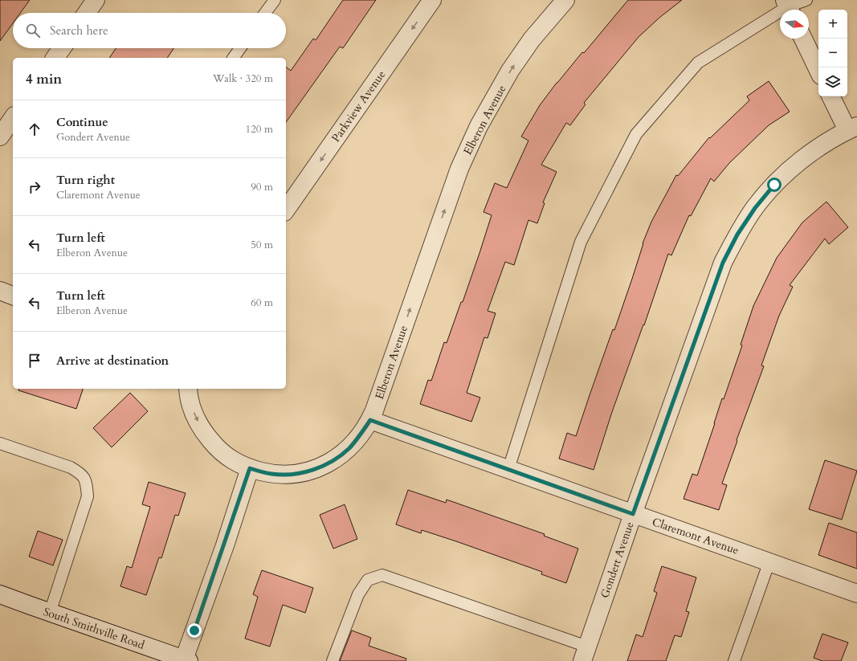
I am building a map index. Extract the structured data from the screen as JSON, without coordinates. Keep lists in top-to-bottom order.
{
  "streets": {
    "street": [
      "Parkview Avenue",
      "Elberon Avenue",
      "Claremont Avenue",
      "Gondert Avenue",
      "South Smithville Road"
    ]
  },
  "crossings": [
    ["Elberon Avenue", "Claremont Avenue"],
    ["Claremont Avenue", "Gondert Avenue"]
  ],
  "one_way": ["Parkview Avenue", "Elberon Avenue"],
  "north": "right",
  "page": {
    "map_buttons": ["+", "−"],
    "search": "Search here",
    "heading": ["4 min", "Walk · 320 m"],
    "list": [
      ["Continue", "Gondert Avenue", "120 m"],
      ["Turn right", "Claremont Avenue", "90 m"],
      ["Turn left", "Elberon Avenue", "50 m"],
      ["Turn left", "Elberon Avenue", "60 m"],
      "Arrive at destination"
    ]
  }
}
